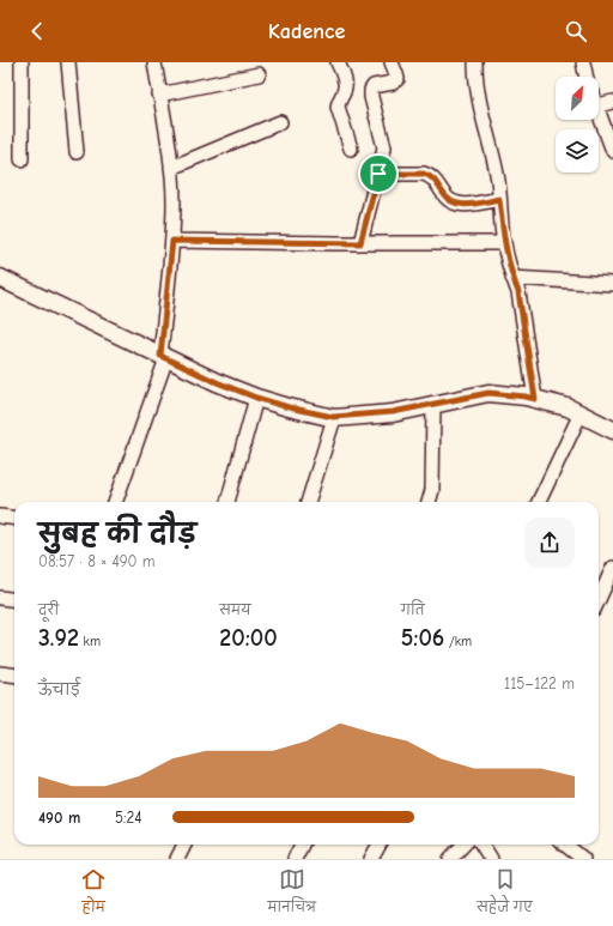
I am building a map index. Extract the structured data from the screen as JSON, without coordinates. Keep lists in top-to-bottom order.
{
  "north": "top right",
  "page": {
    "header": "Kadence",
    "heading": ["सुबह की दौड़", "08:57 · 8 × 490 m"],
    "stats": [
      ["दूरी", "3.92 km"],
      ["समय", "20:00"],
      ["गति", "5:06 /km"]
    ],
    "chart": ["ऊँचाई", "115–122 m"],
    "list": [
      {
        "name": "490 m",
        "note": "5:24"
      }
    ],
    "tabs": ["होम", "मानचित्र", "सहेजे गए"]
  }
}
